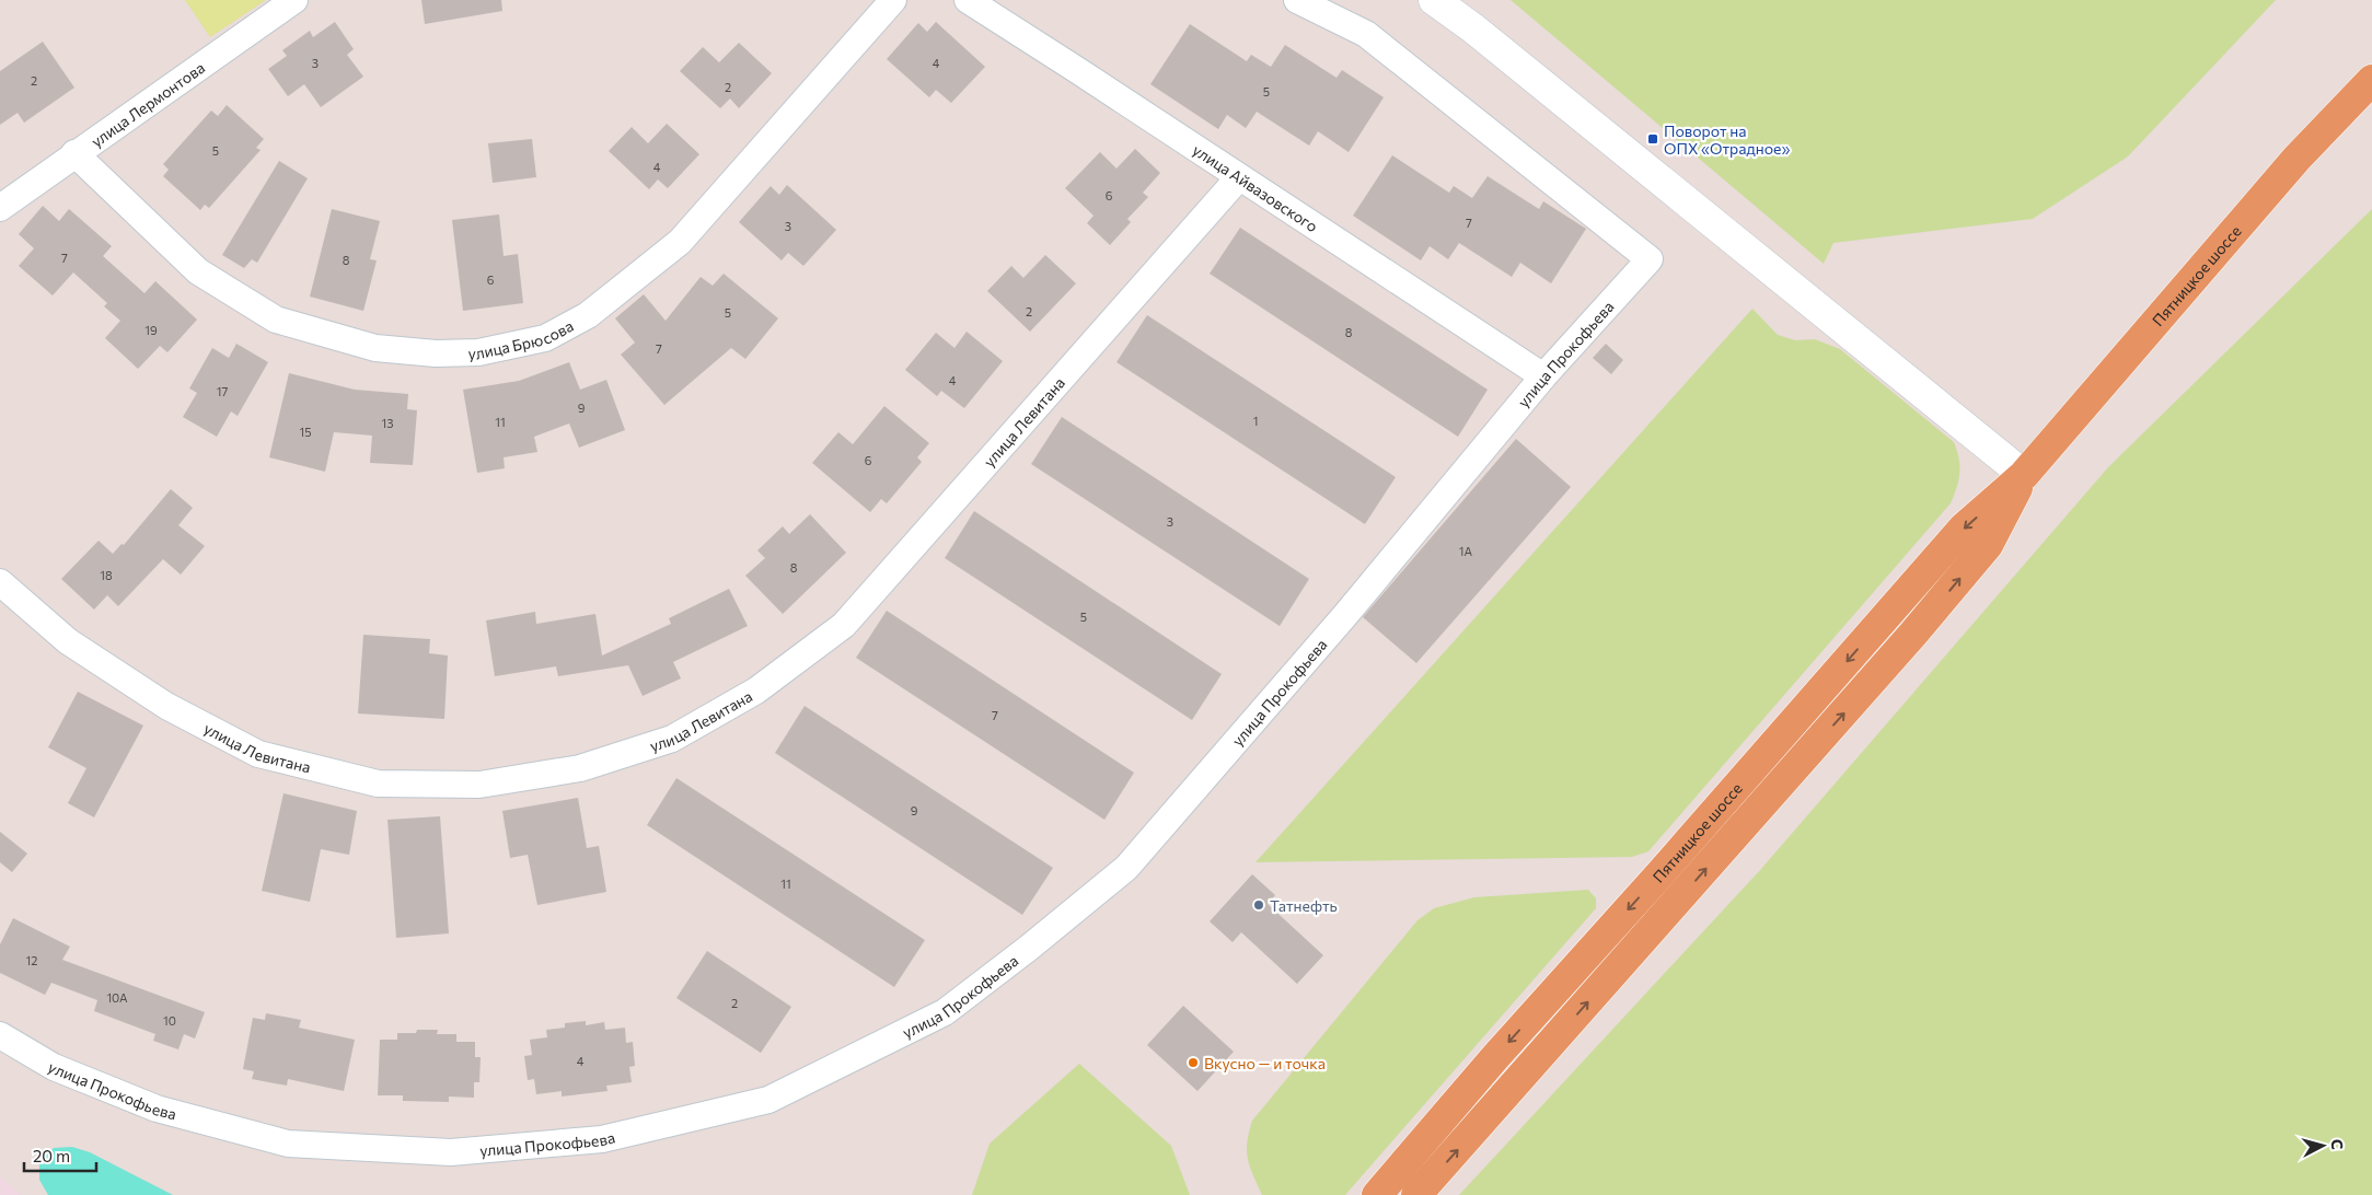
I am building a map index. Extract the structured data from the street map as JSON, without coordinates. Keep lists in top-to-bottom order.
{
  "streets": {
    "main road": ["Пятницкое шоссе"],
    "street": [
      "улица Лермонтова",
      "улица Айвазовского",
      "улица Брюсова",
      "улица Прокофьева",
      "улица Левитана"
    ]
  },
  "crossings": [
    ["улица Лермонтова", "улица Брюсова"],
    ["улица Айвазовского", "улица Прокофьева"],
    ["улица Айвазовского", "улица Левитана"]
  ],
  "places": {
    "transit": ["Поворот на ОПХ «Отрадное»"],
    "other": ["Татнефть", "Вкусно — и точка"]
  },
  "house_numbers": [
    "3",
    "4",
    "2",
    "2",
    "5",
    "5",
    "4",
    "6",
    "7",
    "3",
    "7",
    "8",
    "6",
    "2",
    "5",
    "19",
    "8",
    "7",
    "4",
    "17",
    "9",
    "1",
    "11",
    "13",
    "15",
    "6",
    "3",
    "1A",
    "8",
    "18",
    "5",
    "7",
    "9",
    "11",
    "12",
    "10А",
    "2",
    "10",
    "4"
  ],
  "scale_bar": "20 m",
  "north": "right"
}
